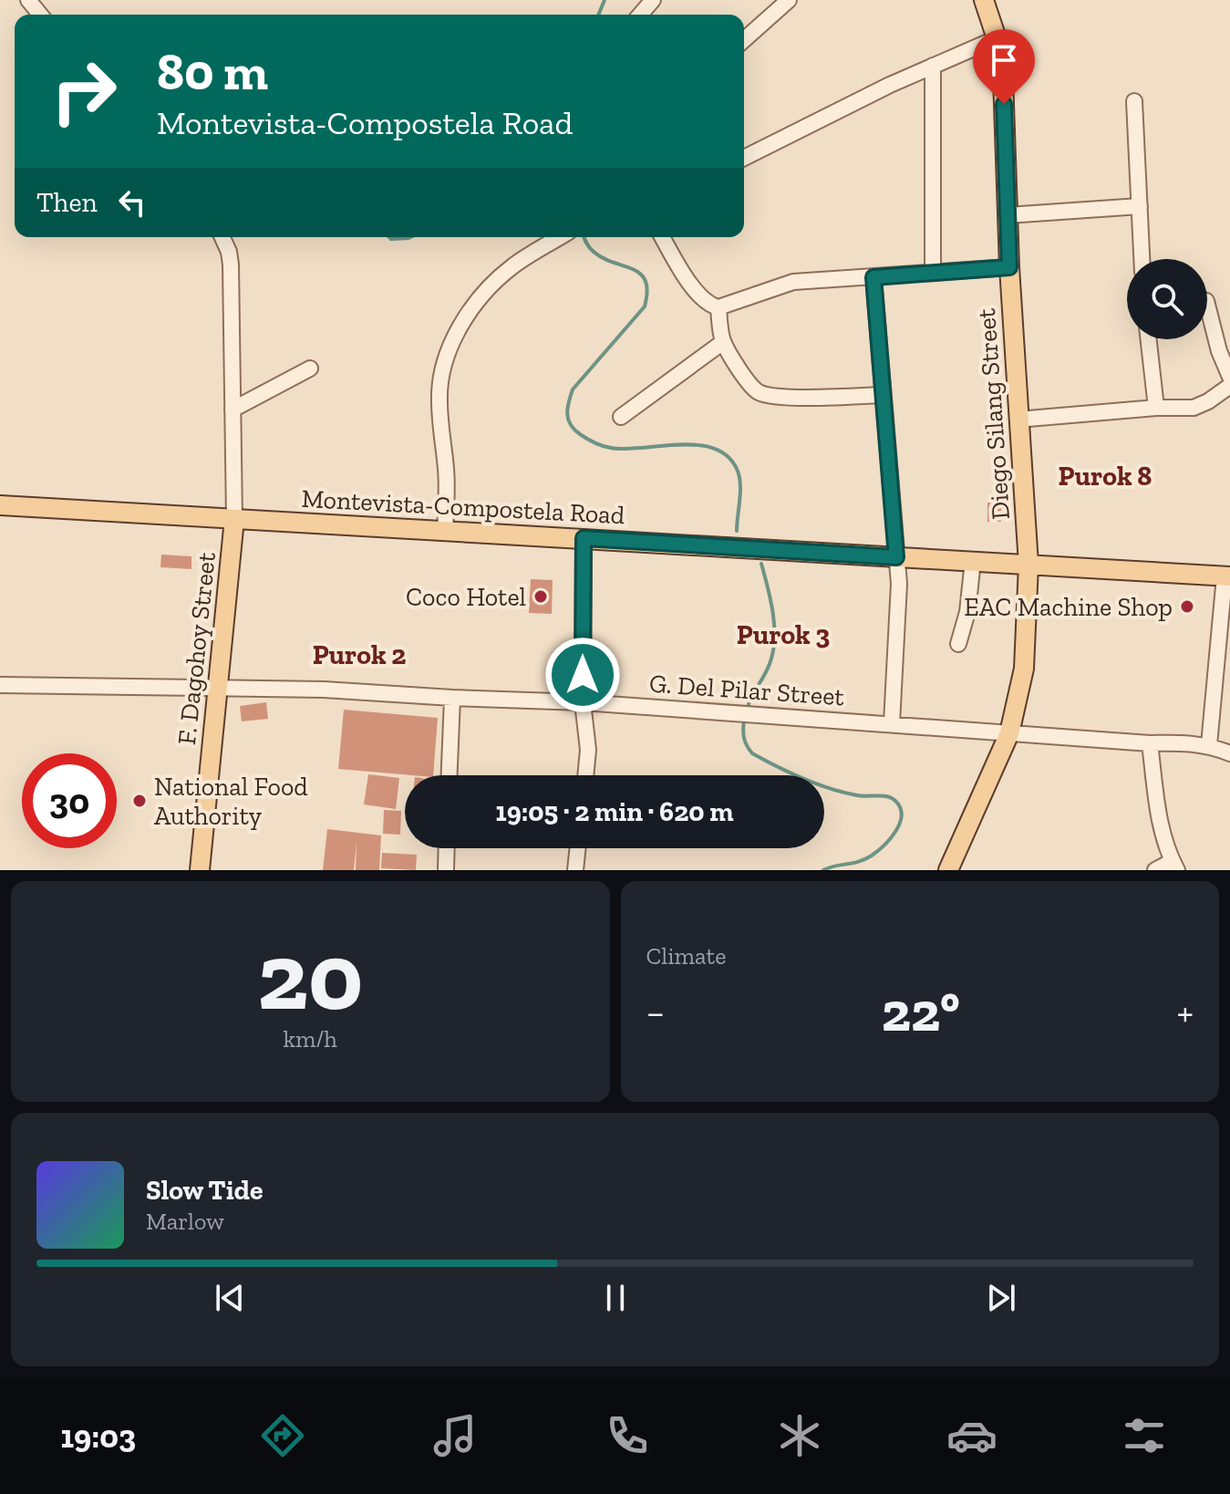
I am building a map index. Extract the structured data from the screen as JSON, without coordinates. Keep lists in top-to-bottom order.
{
  "streets": {
    "main road": ["Diego Silang Street", "Montevista-Compostela Road", "F. Dagohoy Street"],
    "street": ["G. Del Pilar Street"]
  },
  "crossings": [
    ["Diego Silang Street", "Montevista-Compostela Road"],
    ["Diego Silang Street", "G. Del Pilar Street"],
    ["Montevista-Compostela Road", "F. Dagohoy Street"],
    ["F. Dagohoy Street", "G. Del Pilar Street"]
  ],
  "districts": ["Purok 8", "Purok 3", "Purok 2"],
  "places": ["Coco Hotel", "EAC Machine Shop", "National Food Authority"],
  "page": {
    "turn": ["80 m", "Montevista-Compostela Road"],
    "then": "Then",
    "limit": "30",
    "trip": "19:05 · 2 min · 620 m",
    "tile": [
      ["20", "km/h"],
      "Climate"
    ],
    "heat": ["−", "22°", "+"],
    "song": ["Slow Tide", "Marlow"],
    "tabs": "19:03"
  }
}
